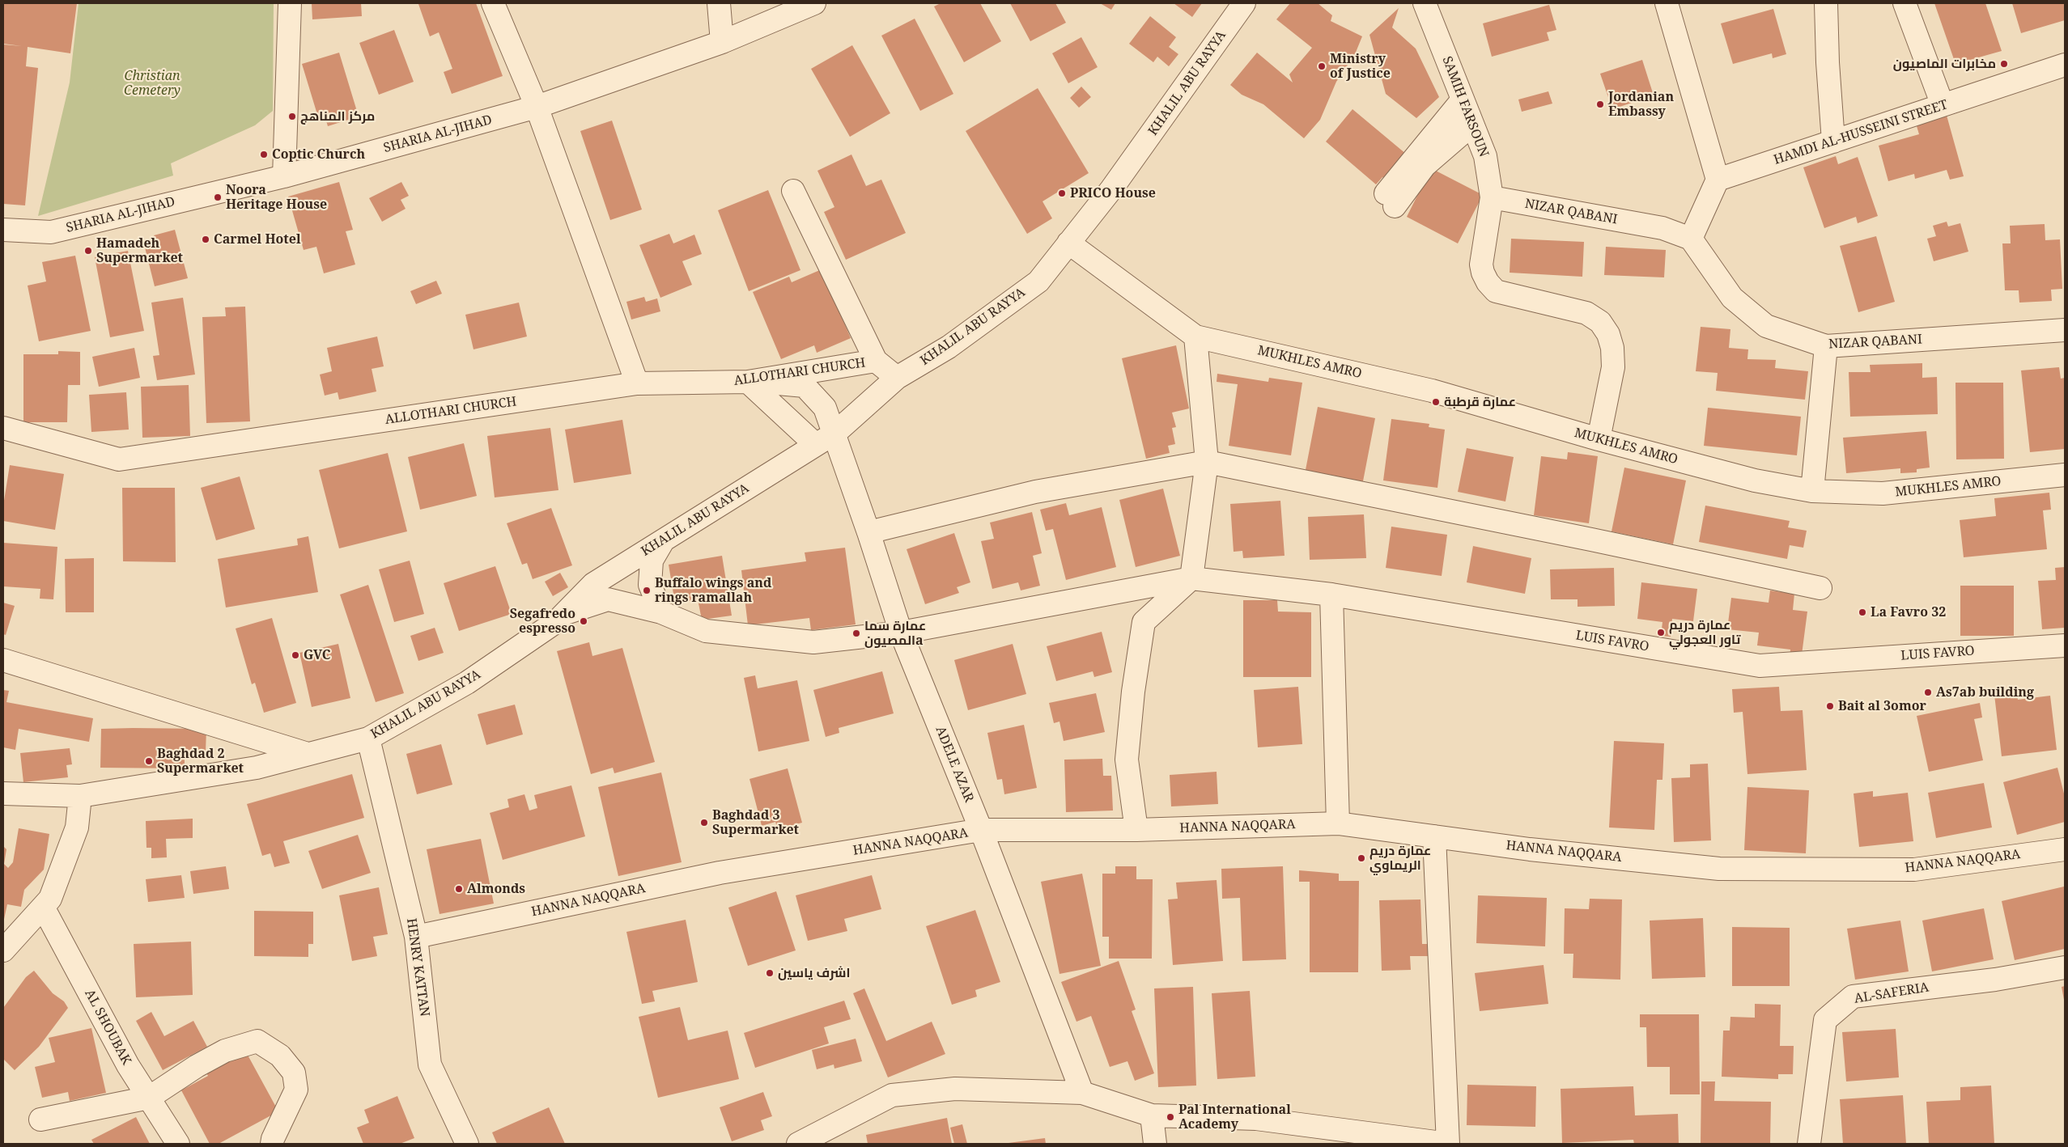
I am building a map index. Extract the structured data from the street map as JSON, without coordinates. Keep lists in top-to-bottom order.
{
  "streets": {
    "street": [
      "KHALIL ABU RAYYA",
      "SAMIH FARSOUN",
      "HAMDI AL-HUSSEINI STREET",
      "SHARIA AL-JIHAD",
      "NIZAR QABANI",
      "MUKHLES AMRO",
      "ALLOTHARI CHURCH",
      "LUIS FAVRO",
      "ADELE AZAR",
      "HANNA NAQQARA",
      "HENRY KATTAN",
      "AL-SAFERIA",
      "AL SHOUBAK"
    ]
  },
  "crossings": [
    ["KHALIL ABU RAYYA", "ALLOTHARI CHURCH"],
    ["KHALIL ABU RAYYA", "LUIS FAVRO"],
    ["KHALIL ABU RAYYA", "ADELE AZAR"],
    ["KHALIL ABU RAYYA", "HENRY KATTAN"],
    ["SAMIH FARSOUN", "NIZAR QABANI"],
    ["SAMIH FARSOUN", "MUKHLES AMRO"],
    ["ALLOTHARI CHURCH", "ADELE AZAR"],
    ["LUIS FAVRO", "ADELE AZAR"],
    ["ADELE AZAR", "HANNA NAQQARA"],
    ["HANNA NAQQARA", "HENRY KATTAN"]
  ],
  "parks": ["Christian Cemetery"],
  "places": [
    "مخابرات الماصيون",
    "Ministry of Justice",
    "Jordanian Embassy",
    "مركز المناهج",
    "Coptic Church",
    "PRICO House",
    "Noora Heritage House",
    "Carmel Hotel",
    "Hamadeh Supermarket",
    "عمارة قرطبة",
    "Buffalo wings and rings ramallah",
    "La Favro 32",
    "Segafredo espresso",
    "عمارة دريم تاور العجولي",
    "عمارة سما المصيونa",
    "GVC",
    "As7ab building",
    "Bait al 3omor",
    "Baghdad 2 Supermarket",
    "Baghdad 3 Supermarket",
    "عمارة دريم الريماوي",
    "Almonds",
    "اشرف ياسين",
    "Pal International Academy"
  ]
}
